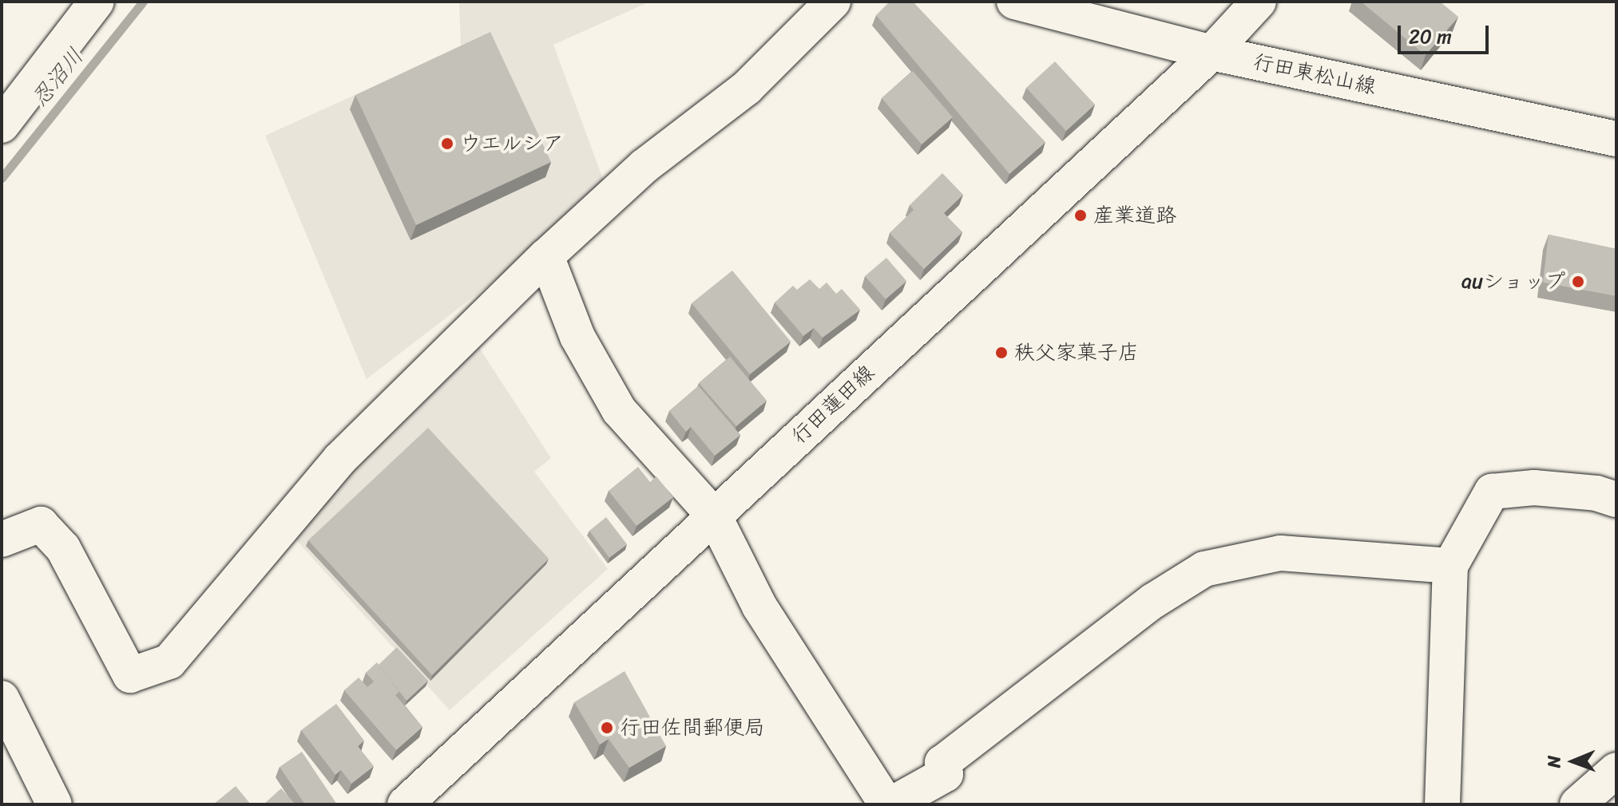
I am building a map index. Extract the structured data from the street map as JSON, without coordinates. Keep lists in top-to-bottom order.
{
  "streets": {
    "street": ["行田東松山線", "行田蓮田線"]
  },
  "crossings": [
    ["行田東松山線", "行田蓮田線"]
  ],
  "water": ["忍沼川"],
  "places": [
    "ウエルシア",
    "産業道路",
    "auショップ",
    "秩父家菓子店",
    "行田佐間郵便局"
  ],
  "scale_bar": "20 m",
  "north": "left"
}
